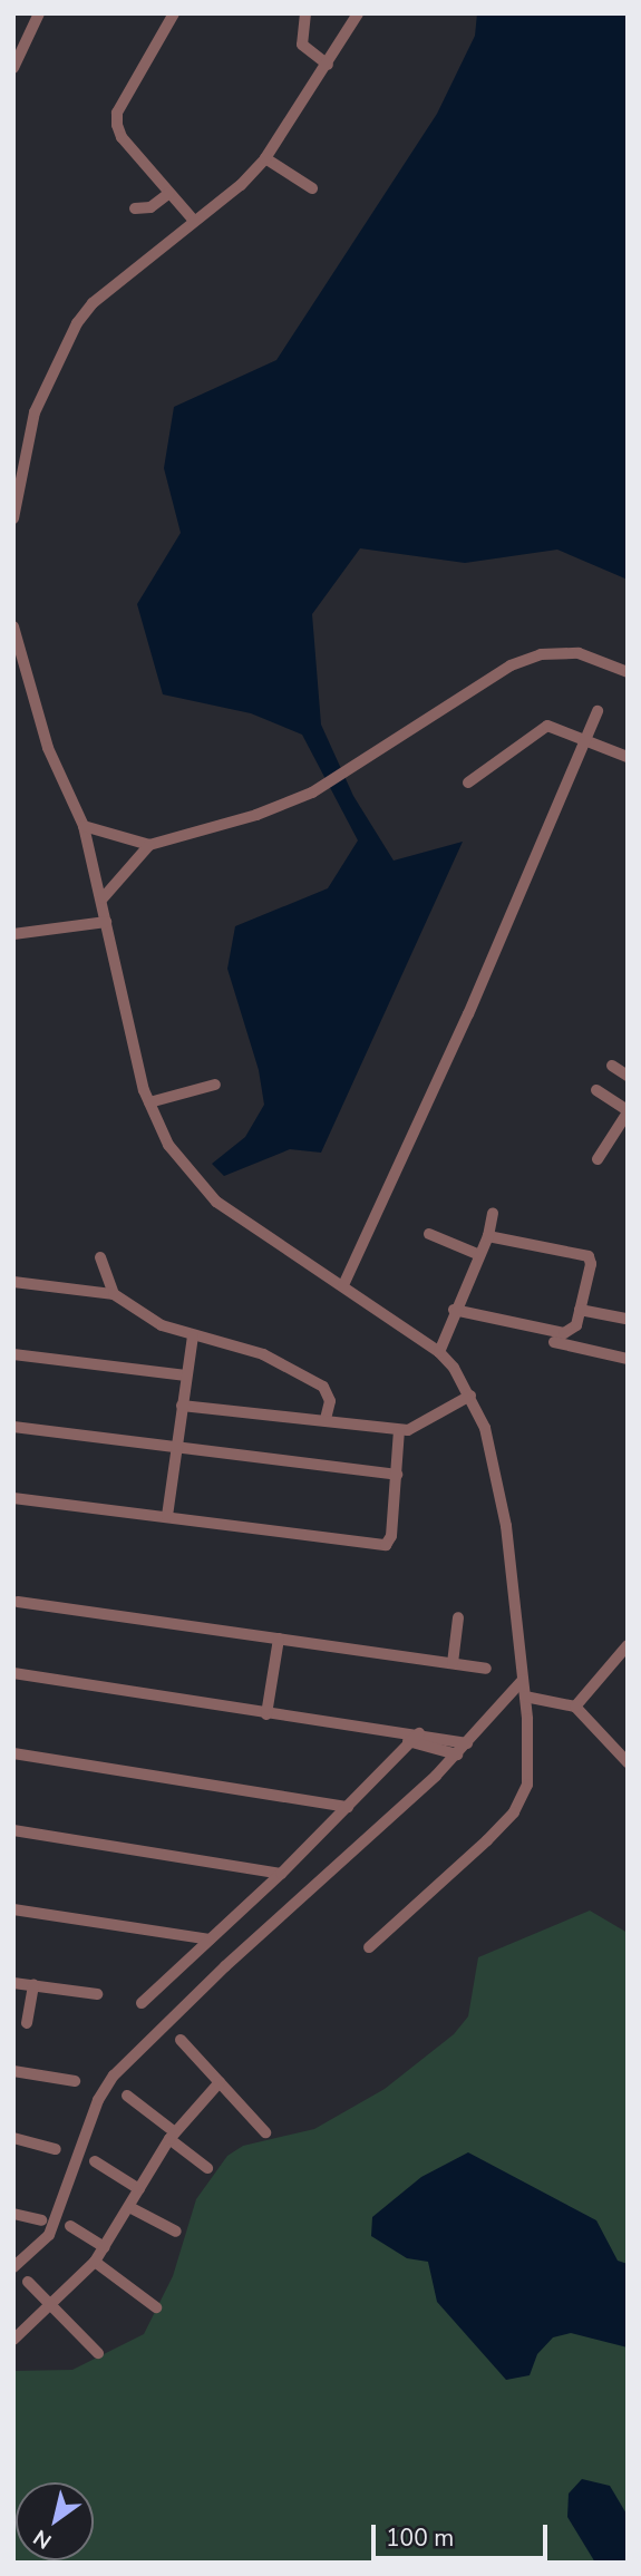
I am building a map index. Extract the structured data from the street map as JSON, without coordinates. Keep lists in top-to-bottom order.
{
  "scale_bar": "100 m",
  "north": "bottom left"
}
